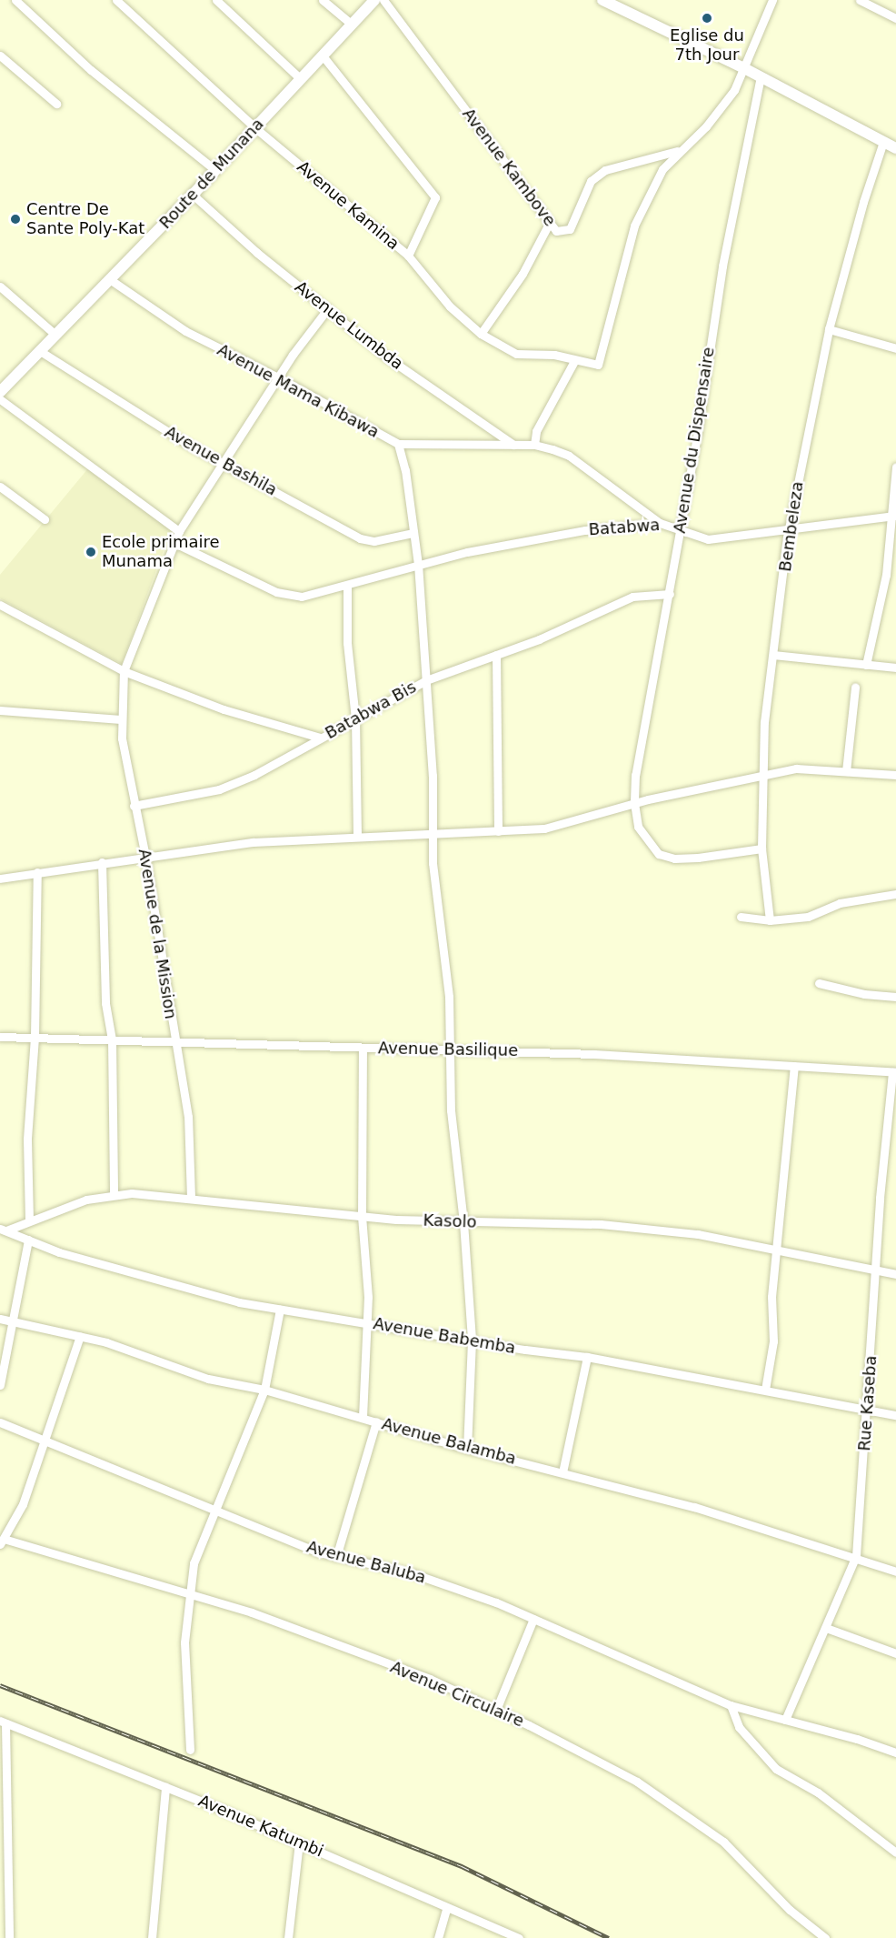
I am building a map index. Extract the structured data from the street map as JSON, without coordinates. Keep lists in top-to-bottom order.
{
  "streets": {
    "main road": ["Route de Munana"],
    "street": [
      "Avenue Kambove",
      "Avenue Kamina",
      "Avenue Lumbda",
      "Avenue Mama Kibawa",
      "Avenue du Dispensaire",
      "Avenue Bashila",
      "Bembeleza",
      "Batabwa",
      "Batabwa Bis",
      "Avenue de la Mission",
      "Avenue Basilique",
      "Kasolo",
      "Avenue Babemba",
      "Rue Kaseba",
      "Avenue Balamba",
      "Avenue Baluba",
      "Avenue Circulaire",
      "Avenue Katumbi"
    ]
  },
  "crossings": [
    ["Avenue Kambove", "Avenue Kamina"],
    ["Route de Munana", "Avenue Kamina"],
    ["Route de Munana", "Avenue Lumbda"],
    ["Route de Munana", "Avenue Mama Kibawa"],
    ["Route de Munana", "Avenue Bashila"],
    ["Avenue Mama Kibawa", "Avenue Bashila"],
    ["Avenue Mama Kibawa", "Batabwa"],
    ["Avenue Mama Kibawa", "Batabwa Bis"],
    ["Avenue Mama Kibawa", "Avenue Basilique"],
    ["Avenue Mama Kibawa", "Kasolo"],
    ["Avenue Mama Kibawa", "Avenue Babemba"],
    ["Avenue Mama Kibawa", "Avenue Balamba"],
    ["Avenue du Dispensaire", "Bembeleza"],
    ["Avenue du Dispensaire", "Batabwa"],
    ["Avenue du Dispensaire", "Batabwa Bis"],
    ["Bembeleza", "Batabwa"],
    ["Batabwa", "Avenue de la Mission"],
    ["Batabwa Bis", "Avenue de la Mission"],
    ["Avenue de la Mission", "Avenue Basilique"],
    ["Avenue de la Mission", "Kasolo"],
    ["Avenue Basilique", "Rue Kaseba"],
    ["Kasolo", "Avenue Babemba"],
    ["Kasolo", "Rue Kaseba"],
    ["Avenue Babemba", "Rue Kaseba"],
    ["Rue Kaseba", "Avenue Balamba"],
    ["Rue Kaseba", "Avenue Baluba"]
  ],
  "places": ["Eglise du 7th Jour", "Centre De Sante Poly-Kat", "Ecole primaire Munama"]
}
